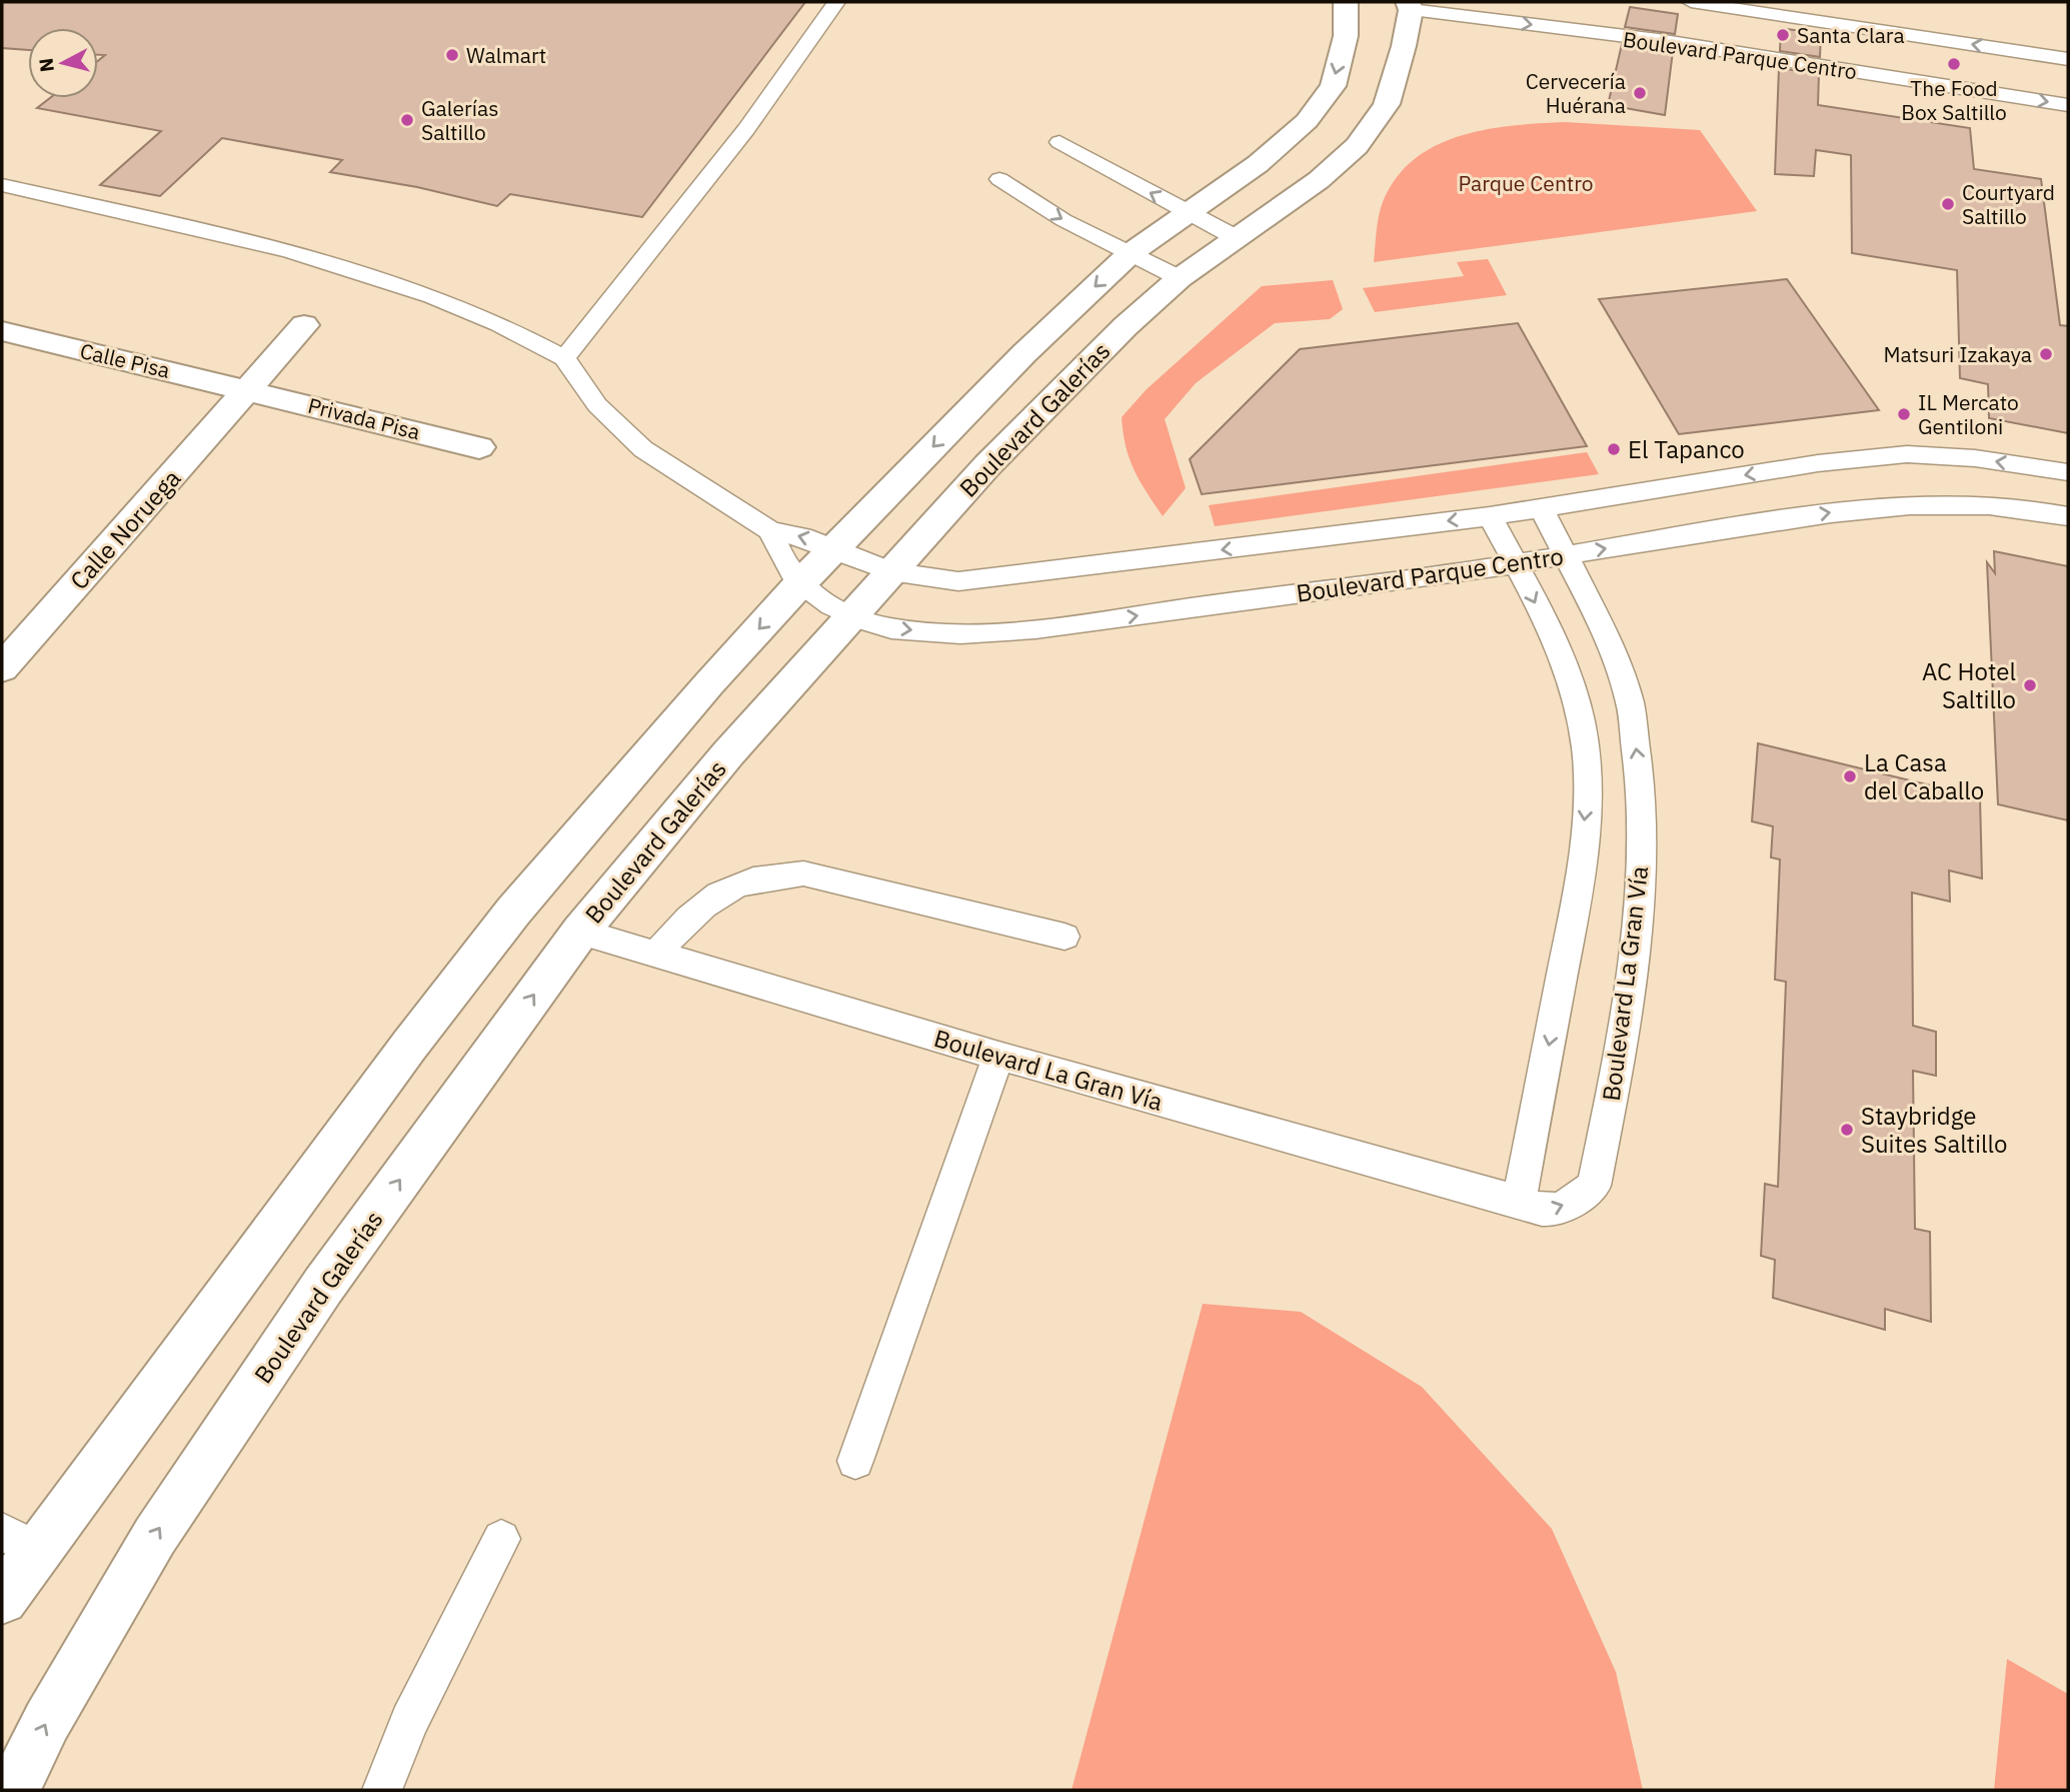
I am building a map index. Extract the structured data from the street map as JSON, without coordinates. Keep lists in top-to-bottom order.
{
  "streets": {
    "street": [
      "Calle Pisa",
      "Privada Pisa",
      "Boulevard Galerías",
      "Calle Noruega"
    ],
    "lane": ["Boulevard Parque Centro", "Boulevard La Gran Vía"]
  },
  "crossings": [
    ["Boulevard Parque Centro", "Boulevard Galerías"],
    ["Boulevard Parque Centro", "Boulevard La Gran Vía"],
    ["Calle Pisa", "Privada Pisa"],
    ["Calle Pisa", "Calle Noruega"],
    ["Privada Pisa", "Calle Noruega"],
    ["Boulevard Galerías", "Boulevard La Gran Vía"]
  ],
  "parks": ["Parque Centro"],
  "places": [
    "Santa Clara",
    "Walmart",
    "The Food Box Saltillo",
    "Cervecería Huérana",
    "Galerías Saltillo",
    "Courtyard Saltillo",
    "Matsuri Izakaya",
    "IL Mercato Gentiloni",
    "El Tapanco",
    "AC Hotel Saltillo",
    "La Casa del Caballo",
    "Staybridge Suites Saltillo"
  ],
  "north": "left"
}
